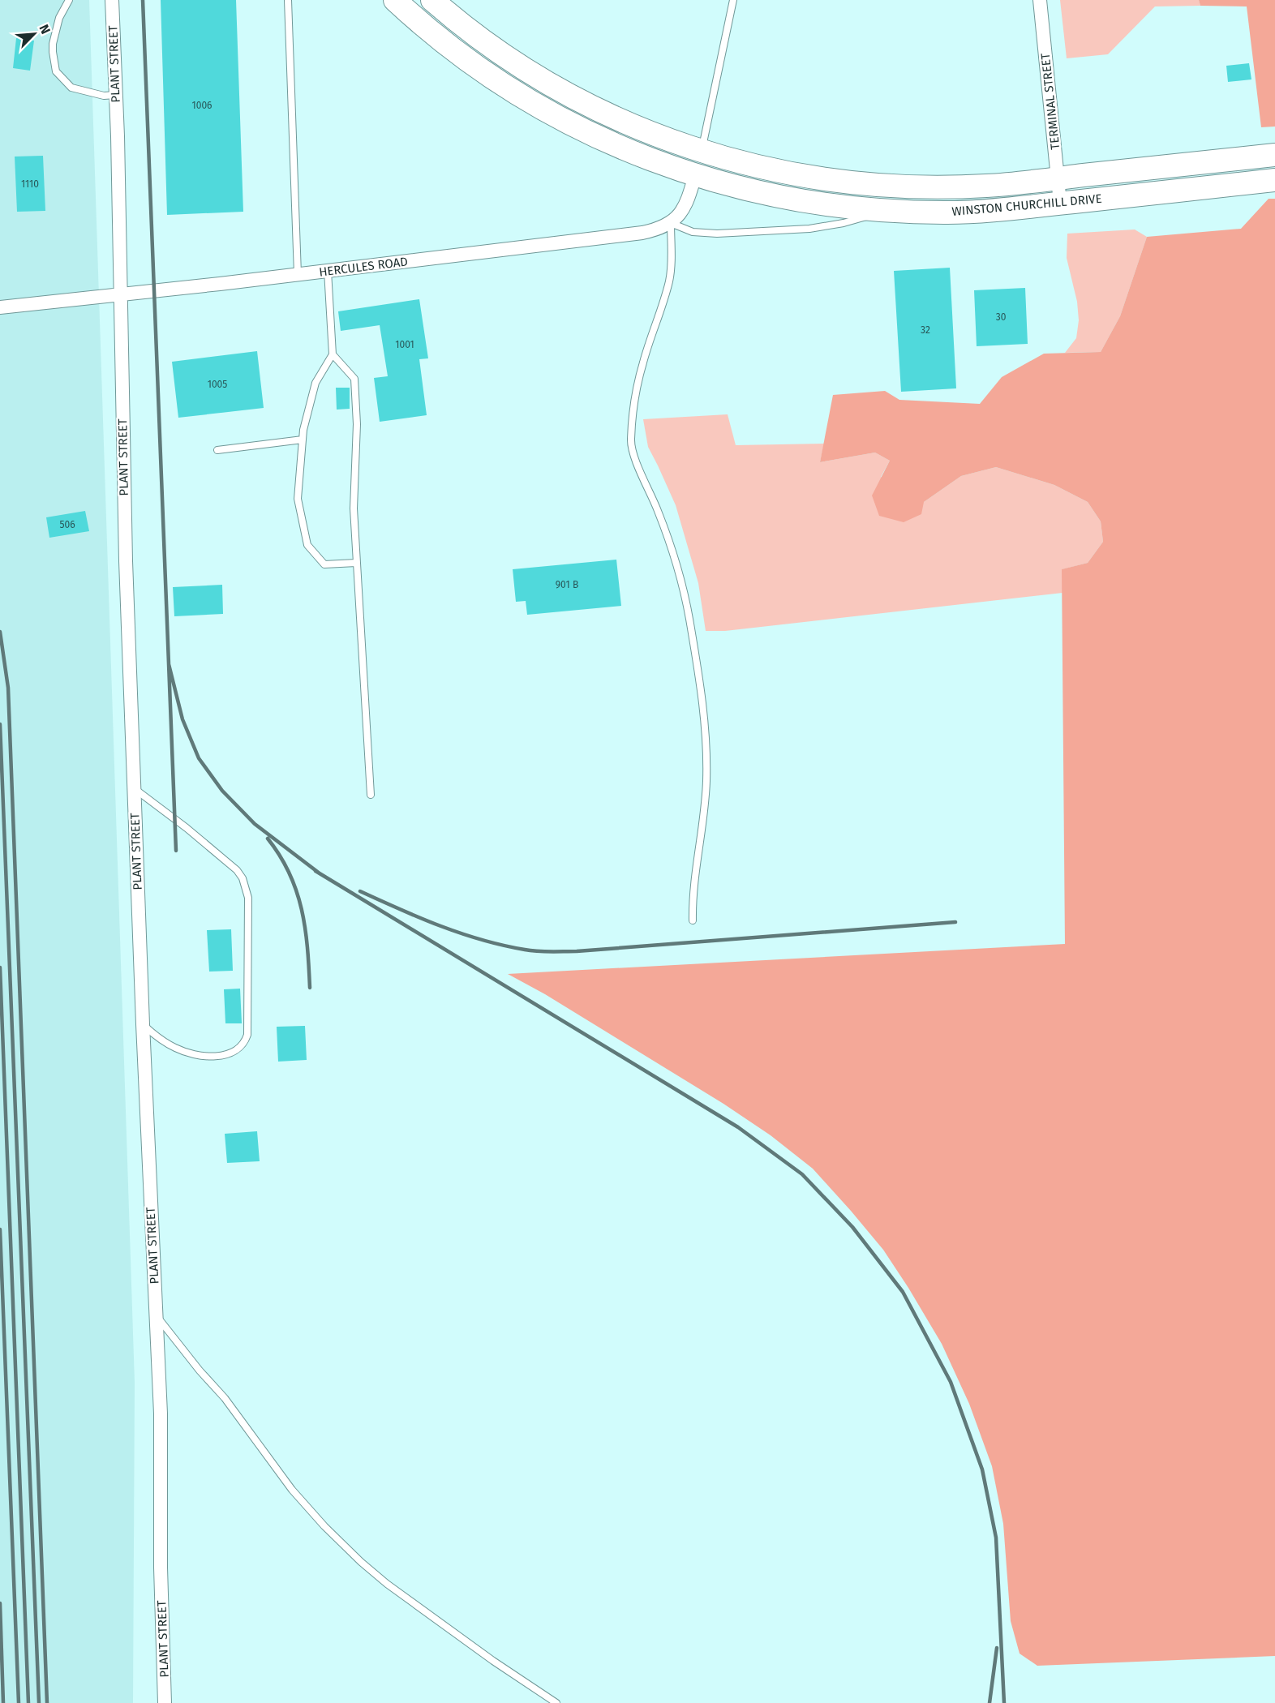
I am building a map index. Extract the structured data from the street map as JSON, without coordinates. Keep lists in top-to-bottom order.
{
  "streets": {
    "highway": ["WINSTON CHURCHILL DRIVE"],
    "street": ["PLANT STREET", "TERMINAL STREET", "HERCULES ROAD"]
  },
  "crossings": [
    ["PLANT STREET", "HERCULES ROAD"],
    ["TERMINAL STREET", "WINSTON CHURCHILL DRIVE"],
    ["WINSTON CHURCHILL DRIVE", "HERCULES ROAD"]
  ],
  "house_numbers": [
    "1006",
    "1110",
    "30",
    "32",
    "1001",
    "1005",
    "506",
    "901 B"
  ],
  "north": "top right"
}
